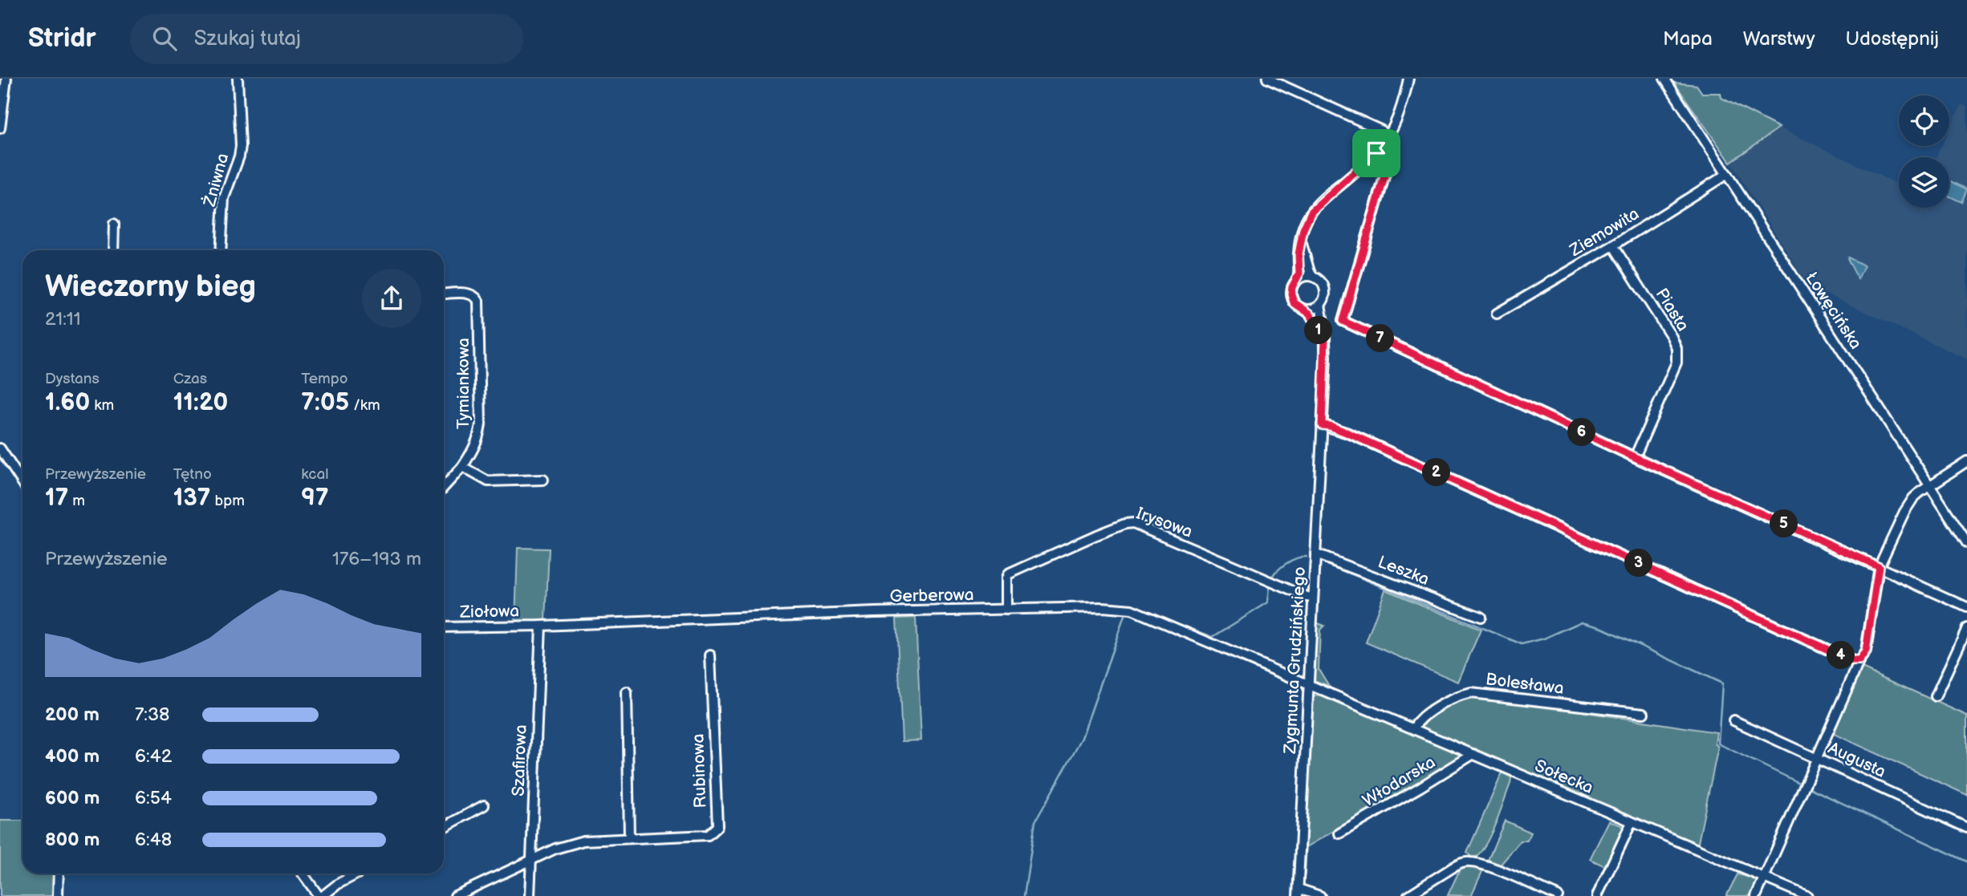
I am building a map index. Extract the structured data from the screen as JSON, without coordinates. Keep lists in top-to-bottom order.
{
  "streets": {
    "street": [
      "Żniwna",
      "Ziemowita",
      "Piasta",
      "Łowęcińska",
      "Tymiankowa",
      "Irysowa",
      "Leszka",
      "Gerberowa",
      "Ziołowa",
      "Zygmunta Grudzińskiego",
      "Bolesława",
      "Augusta",
      "Szafirowa",
      "Rubinowa",
      "Sołecka",
      "Włodarska"
    ]
  },
  "crossings": [
    ["Ziemowita", "Piasta"],
    ["Ziemowita", "Łowęcińska"],
    ["Irysowa", "Gerberowa"],
    ["Irysowa", "Zygmunta Grudzińskiego"],
    ["Leszka", "Zygmunta Grudzińskiego"],
    ["Gerberowa", "Ziołowa"],
    ["Gerberowa", "Zygmunta Grudzińskiego"],
    ["Gerberowa", "Szafirowa"],
    ["Gerberowa", "Sołecka"],
    ["Ziołowa", "Szafirowa"],
    ["Zygmunta Grudzińskiego", "Sołecka"],
    ["Bolesława", "Sołecka"],
    ["Szafirowa", "Rubinowa"],
    ["Sołecka", "Włodarska"]
  ],
  "page": {
    "header": "Stridr",
    "search": "Szukaj tutaj",
    "nav": ["Mapa", "Warstwy", "Udostępnij"],
    "heading": ["Wieczorny bieg", "21:11"],
    "pins": [
      "1",
      "7",
      "6",
      "2",
      "5",
      "3",
      "4"
    ],
    "stats": [
      ["Dystans", "1.60 km"],
      ["Czas", "11:20"],
      ["Tempo", "7:05 /km"],
      ["Przewyższenie", "17 m"],
      ["Tętno", "137 bpm"],
      ["kcal", "97"]
    ],
    "chart": ["Przewyższenie", "176–193 m"],
    "list": [
      {
        "name": "200 m",
        "note": "7:38"
      },
      {
        "name": "400 m",
        "note": "6:42"
      },
      {
        "name": "600 m",
        "note": "6:54"
      },
      {
        "name": "800 m",
        "note": "6:48"
      }
    ]
  }
}
